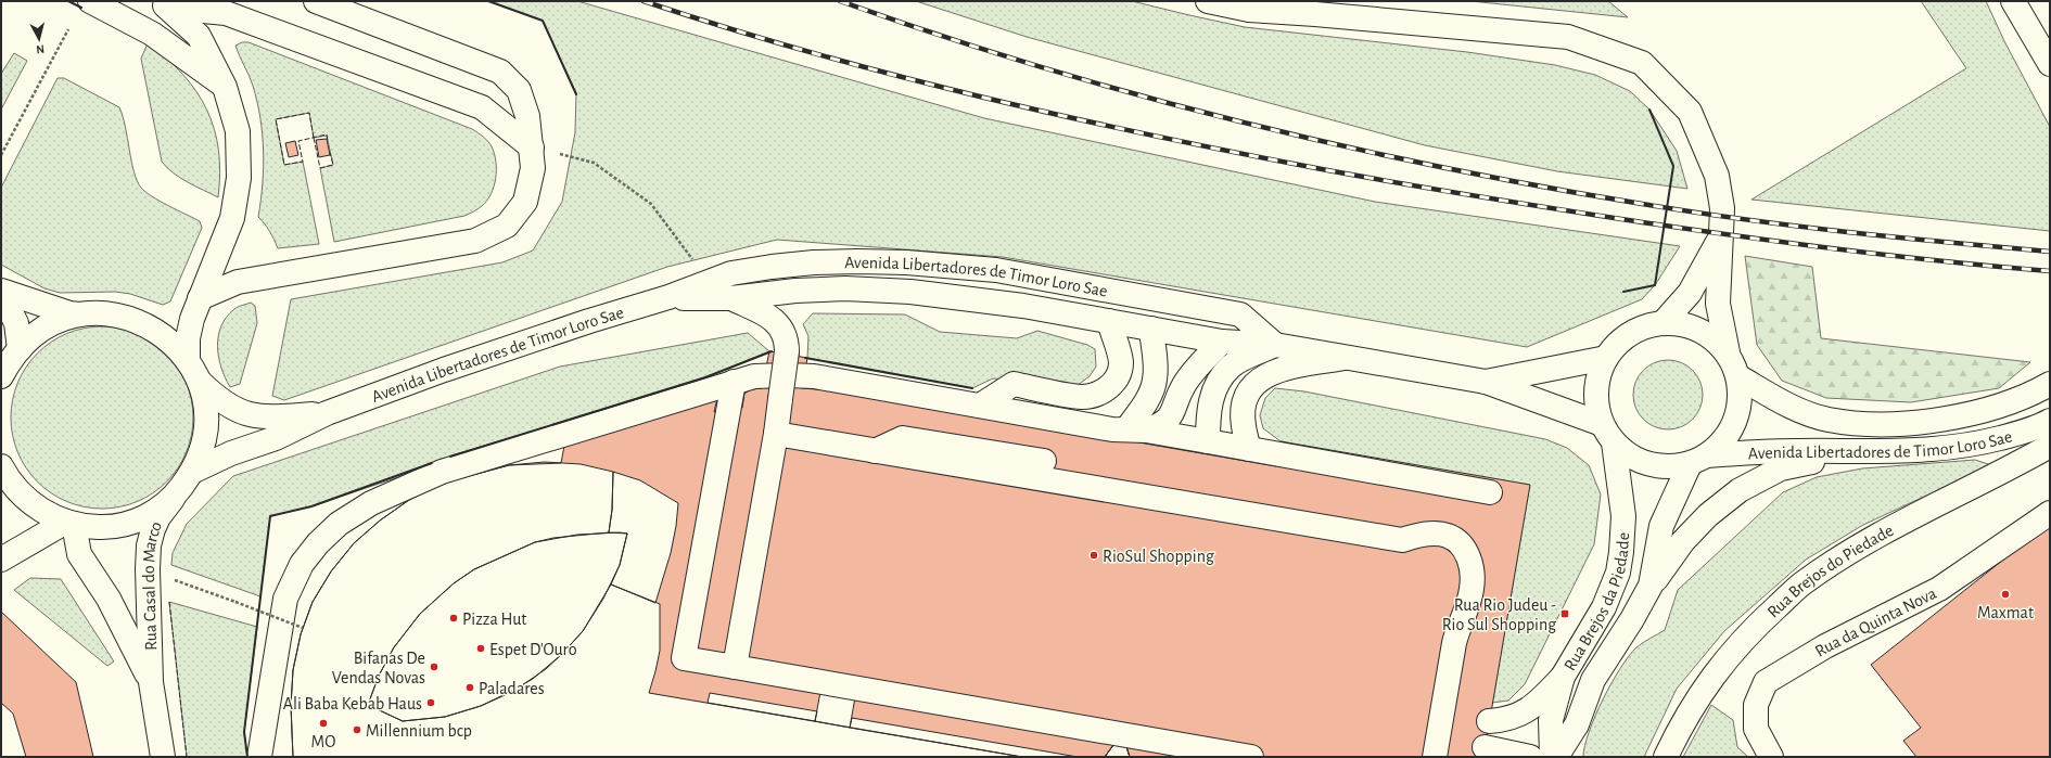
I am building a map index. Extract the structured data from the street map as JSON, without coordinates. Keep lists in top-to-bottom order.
{
  "streets": {
    "main road": [
      "Avenida Libertadores de Timor Loro Sae",
      "Rua Brejos do Piedade",
      "Rua Casal do Marco",
      "Rua Brejos da Piedade",
      "Rua da Quinta Nova"
    ]
  },
  "crossings": [
    ["Avenida Libertadores de Timor Loro Sae", "Rua Brejos da Piedade"]
  ],
  "places": {
    "other": [
      "RioSul Shopping",
      "Maxmat",
      "Pizza Hut",
      "Espet D'Ouro",
      "Bifanas De Vendas Novas",
      "Paladares",
      "Ali Baba Kebab Haus",
      "MO",
      "Millennium bcp"
    ],
    "transit": ["Rua Rio Judeu - Rio Sul Shopping"]
  },
  "north": "bottom"
}
